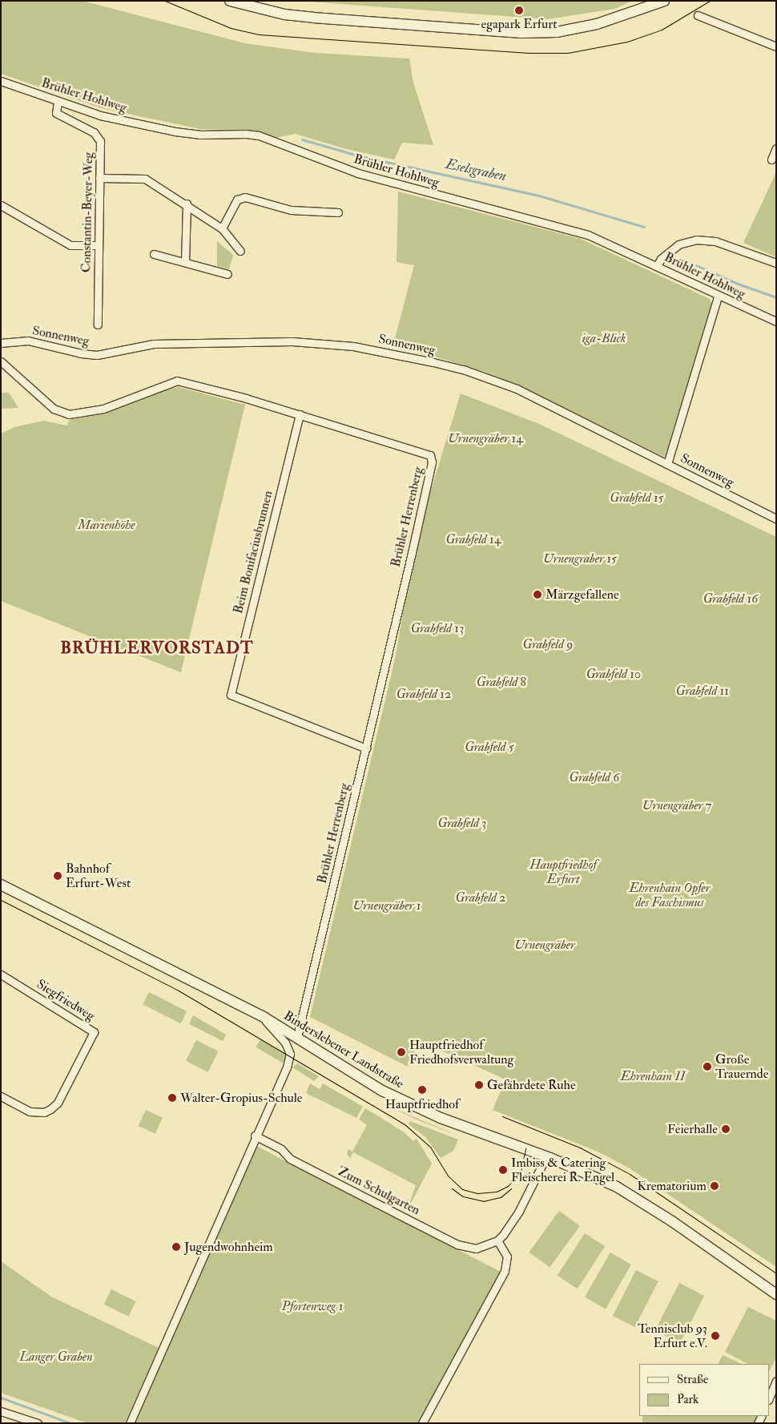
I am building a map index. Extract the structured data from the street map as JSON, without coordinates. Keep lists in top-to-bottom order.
{
  "streets": {
    "main road": ["Binderslebener Landstraße"],
    "street": [
      "Brühler Hohlweg",
      "Constantin-Beyer-Weg",
      "Sonnenweg",
      "Brühler Herrenberg",
      "Beim Bonifaciusbrunnen",
      "Siegfriedweg",
      "Zum Schulgarten"
    ]
  },
  "crossings": [
    ["Brühler Hohlweg", "Constantin-Beyer-Weg"],
    ["Brühler Herrenberg", "Beim Bonifaciusbrunnen"],
    ["Brühler Herrenberg", "Binderslebener Landstraße"]
  ],
  "districts": ["BRÜHLERVORSTADT"],
  "water": ["Eselsgraben"],
  "parks": [
    "iga-Blick",
    "Urnengräber 14",
    "Grabfeld 15",
    "Marienhöhe",
    "Grabfeld 14",
    "Urnengraber 15",
    "Grabfeld 16",
    "Grabfeld 13",
    "Grabfeld 9",
    "Grabfeld 10",
    "Grabfeld 8",
    "Grabfeld 11",
    "Grabfeld 12",
    "Grabfeld 5",
    "Grabfeld 6",
    "Urnengräber 7",
    "Grabfeld 3",
    "Hauptfriedhof Erfurt",
    "Ehrenhain Opfer des Faschismus",
    "Grabfeld 2",
    "Urnengräber 1",
    "Urnengräber",
    "Ehrenhain II",
    "Pfortenweg 1",
    "Langer Graben"
  ],
  "places": [
    "egapark Erfurt",
    "Märzgefallene",
    "Bahnhof Erfurt-West",
    "Hauptfriedhof Friedhofsverwaltung",
    "Große Trauernde",
    "Gefährdete Ruhe",
    "Hauptfriedhof",
    "Walter-Gropius-Schule",
    "Feierhalle",
    "Imbiss & Catering Fleischerei R. Engel",
    "Krematorium",
    "Jugendwohnheim",
    "Tennisclub 93 Erfurt e.V."
  ],
  "legend": ["Straße", "Park"]
}
